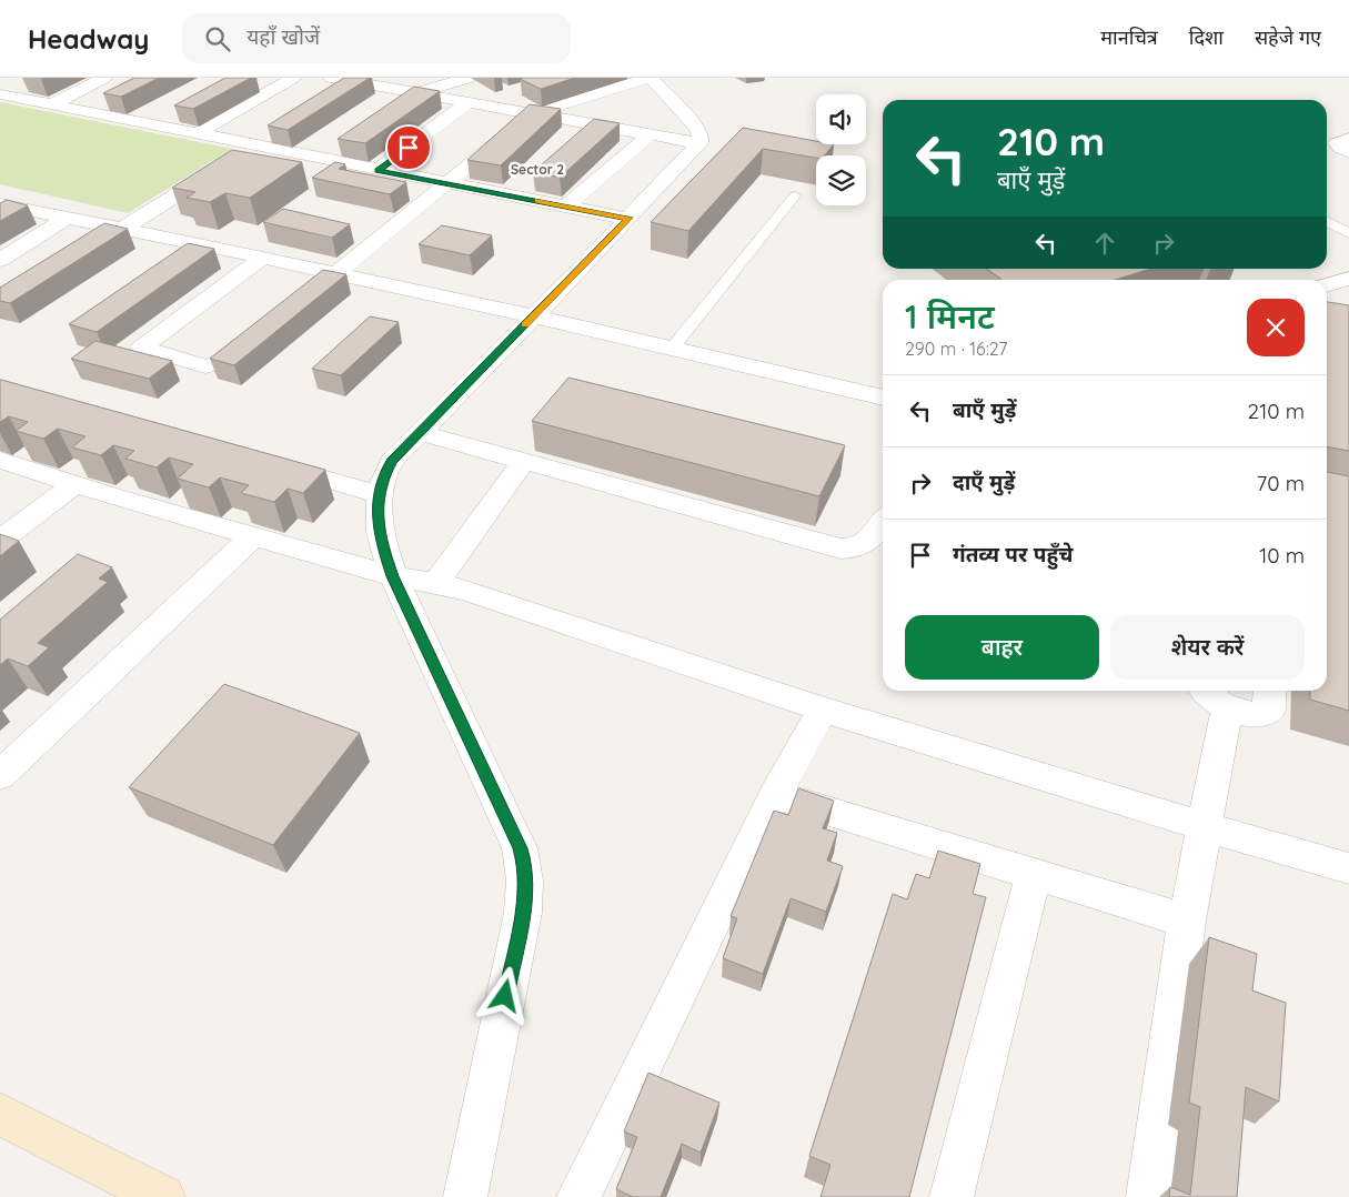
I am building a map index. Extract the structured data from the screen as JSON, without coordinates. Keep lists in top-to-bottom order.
{
  "districts": ["Sector 2"],
  "page": {
    "header": "Headway",
    "search": "यहाँ खोजें",
    "nav": ["मानचित्र", "दिशा", "सहेजे गए"],
    "turn": ["210 m", "बाएँ मुड़ें"],
    "heading": ["1 मिनट", "290 m · 16:27"],
    "list": [
      {
        "name": "बाएँ मुड़ें",
        "value": "210 m"
      },
      {
        "name": "दाएँ मुड़ें",
        "value": "70 m"
      },
      {
        "name": "गंतव्य पर पहुँचे",
        "value": "10 m"
      }
    ],
    "buttons": ["बाहर", "शेयर करें"]
  }
}
